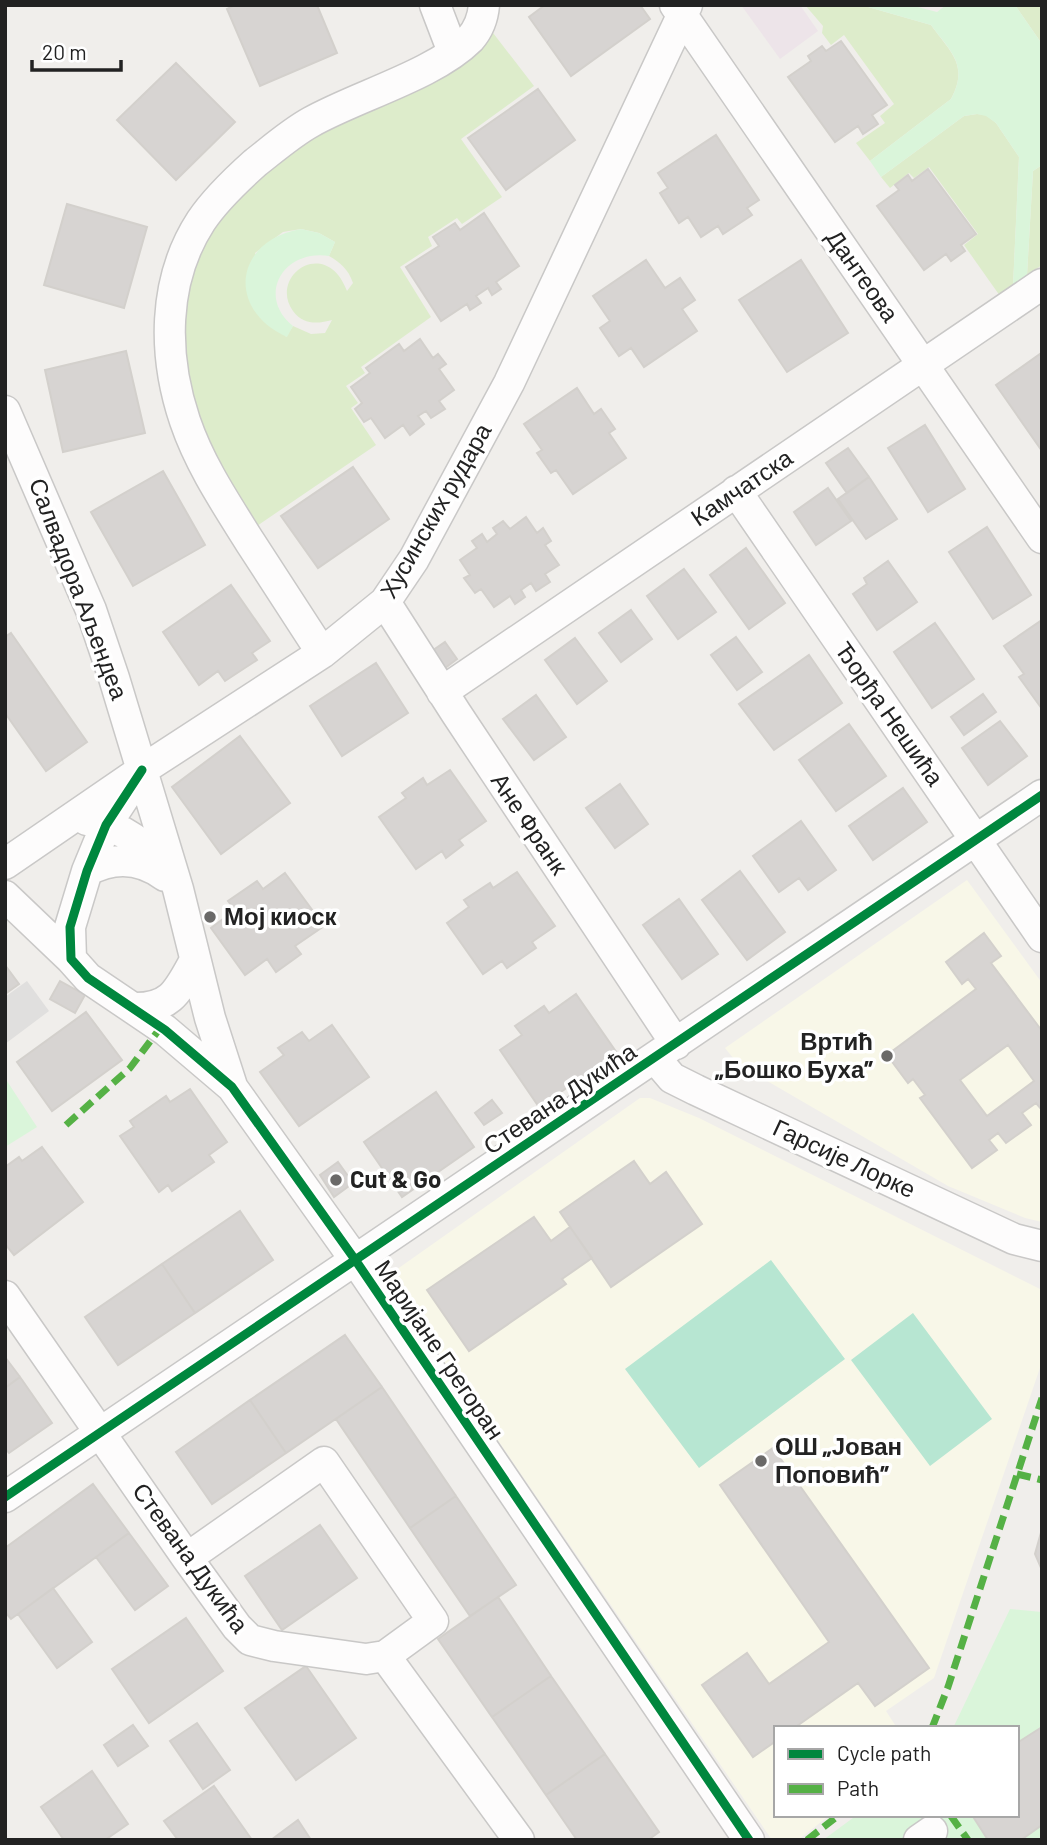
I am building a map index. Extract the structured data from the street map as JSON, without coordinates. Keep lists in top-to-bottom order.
{
  "streets": {
    "street": [
      "Дантеова",
      "Камчатска",
      "Хусинских рудара",
      "Салвадора Аљендеа",
      "Ђорђа Нешића",
      "Ане Франк",
      "Стевана Дукића",
      "Гарсије Лорке",
      "Маријане Грегоран"
    ]
  },
  "crossings": [
    ["Дантеова", "Камчатска"],
    ["Дантеова", "Хусинских рудара"],
    ["Камчатска", "Ђорђа Нешића"],
    ["Камчатска", "Ане Франк"],
    ["Хусинских рудара", "Салвадора Аљендеа"],
    ["Хусинских рудара", "Ане Франк"],
    ["Хусинских рудара", "Маријане Грегоран"],
    ["Салвадора Аљендеа", "Маријане Грегоран"],
    ["Ђорђа Нешића", "Стевана Дукића"],
    ["Ане Франк", "Стевана Дукића"],
    ["Ане Франк", "Гарсије Лорке"],
    ["Стевана Дукића", "Гарсије Лорке"],
    ["Стевана Дукића", "Маријане Грегоран"]
  ],
  "places": [
    "Мој киоск",
    "Вртић „Бошко Буха”",
    "Cut & Go",
    "ОШ „Јован Поповић”"
  ],
  "legend": ["Cycle path", "Path"],
  "scale_bar": "20 m"
}
